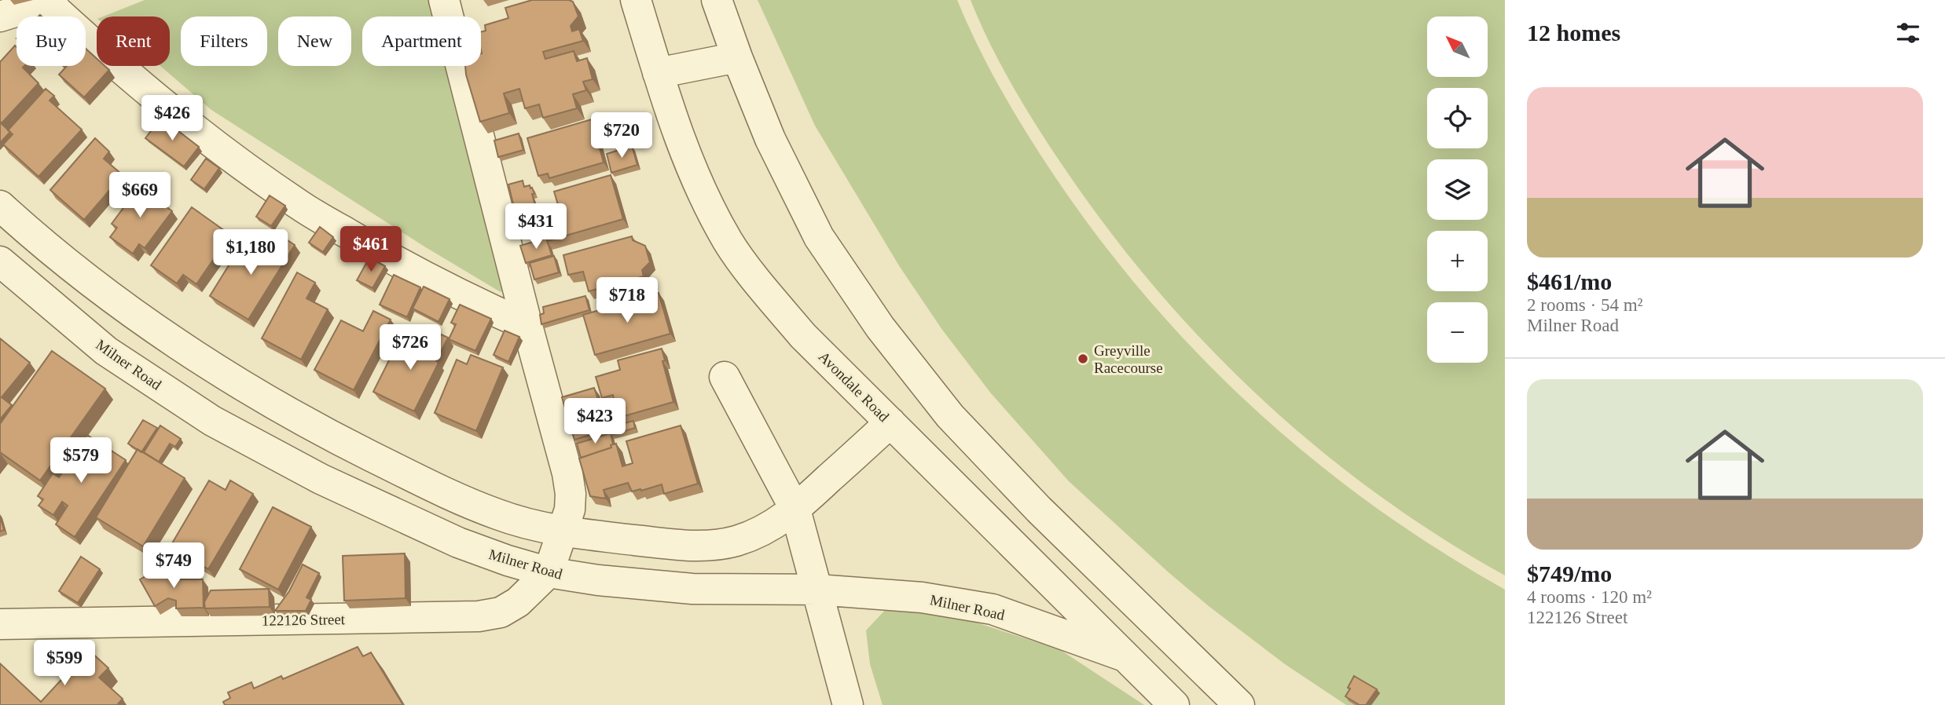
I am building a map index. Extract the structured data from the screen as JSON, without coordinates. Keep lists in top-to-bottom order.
{
  "streets": {
    "street": ["Milner Road", "Avondale Road", "122126 Street"]
  },
  "crossings": [
    ["Milner Road", "Avondale Road"],
    ["Milner Road", "122126 Street"]
  ],
  "places": ["Greyville Racecourse"],
  "north": "top left",
  "page": {
    "heading": "12 homes",
    "map_buttons": ["+", "−"],
    "chip": [
      "Buy",
      "Rent",
      "Filters",
      "New",
      "Apartment"
    ],
    "list": [
      {
        "name": "$461/mo",
        "note": "2 rooms · 54 m² · Milner Road"
      },
      {
        "name": "$749/mo",
        "note": "4 rooms · 120 m² · 122126 Street"
      }
    ],
    "price": [
      "$426",
      "$720",
      "$669",
      "$431",
      "$461",
      "$1,180",
      "$718",
      "$726",
      "$423",
      "$579",
      "$749",
      "$599"
    ]
  }
}
